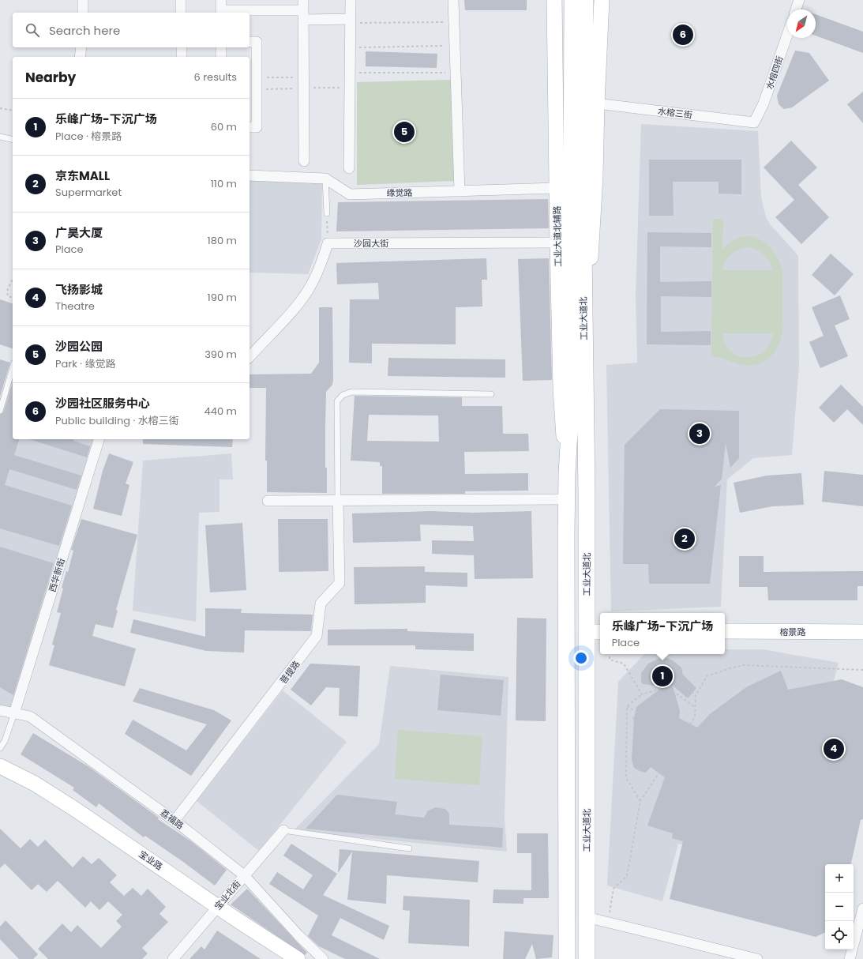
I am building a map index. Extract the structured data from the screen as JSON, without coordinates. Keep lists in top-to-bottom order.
{
  "streets": {
    "main road": [
      "工业大道北辅路",
      "工业大道北",
      "榕景路",
      "宝业路"
    ],
    "street": [
      "水榕四街",
      "水榕三街",
      "缘觉路",
      "沙园大街",
      "西华新街",
      "菩提路",
      "荔福路",
      "宝业北街"
    ]
  },
  "crossings": [
    ["水榕四街", "水榕三街"],
    ["缘觉路", "工业大道北辅路"],
    ["工业大道北辅路", "沙园大街"],
    ["工业大道北辅路", "工业大道北"],
    ["西华新街", "荔福路"],
    ["菩提路", "荔福路"],
    ["荔福路", "宝业北街"],
    ["宝业路", "宝业北街"]
  ],
  "north": "bottom left",
  "page": {
    "search": "Search here",
    "pins": [
      "6",
      "5",
      "3",
      "2",
      "1",
      "4"
    ],
    "heading": ["Nearby", "6 results"],
    "list": [
      {
        "mark": "1",
        "name": "乐峰广场-下沉广场",
        "note": "Place · 榕景路",
        "value": "60 m"
      },
      {
        "mark": "2",
        "name": "京东MALL",
        "note": "Supermarket",
        "value": "110 m"
      },
      {
        "mark": "3",
        "name": "广昊大厦",
        "note": "Place",
        "value": "180 m"
      },
      {
        "mark": "4",
        "name": "飞扬影城",
        "note": "Theatre",
        "value": "190 m"
      },
      {
        "mark": "5",
        "name": "沙园公园",
        "note": "Park · 缘觉路",
        "value": "390 m"
      },
      {
        "mark": "6",
        "name": "沙园社区服务中心",
        "note": "Public building · 水榕三街",
        "value": "440 m"
      }
    ],
    "popup": ["乐峰广场-下沉广场", "Place"],
    "map_buttons": ["+", "−"]
  }
}
